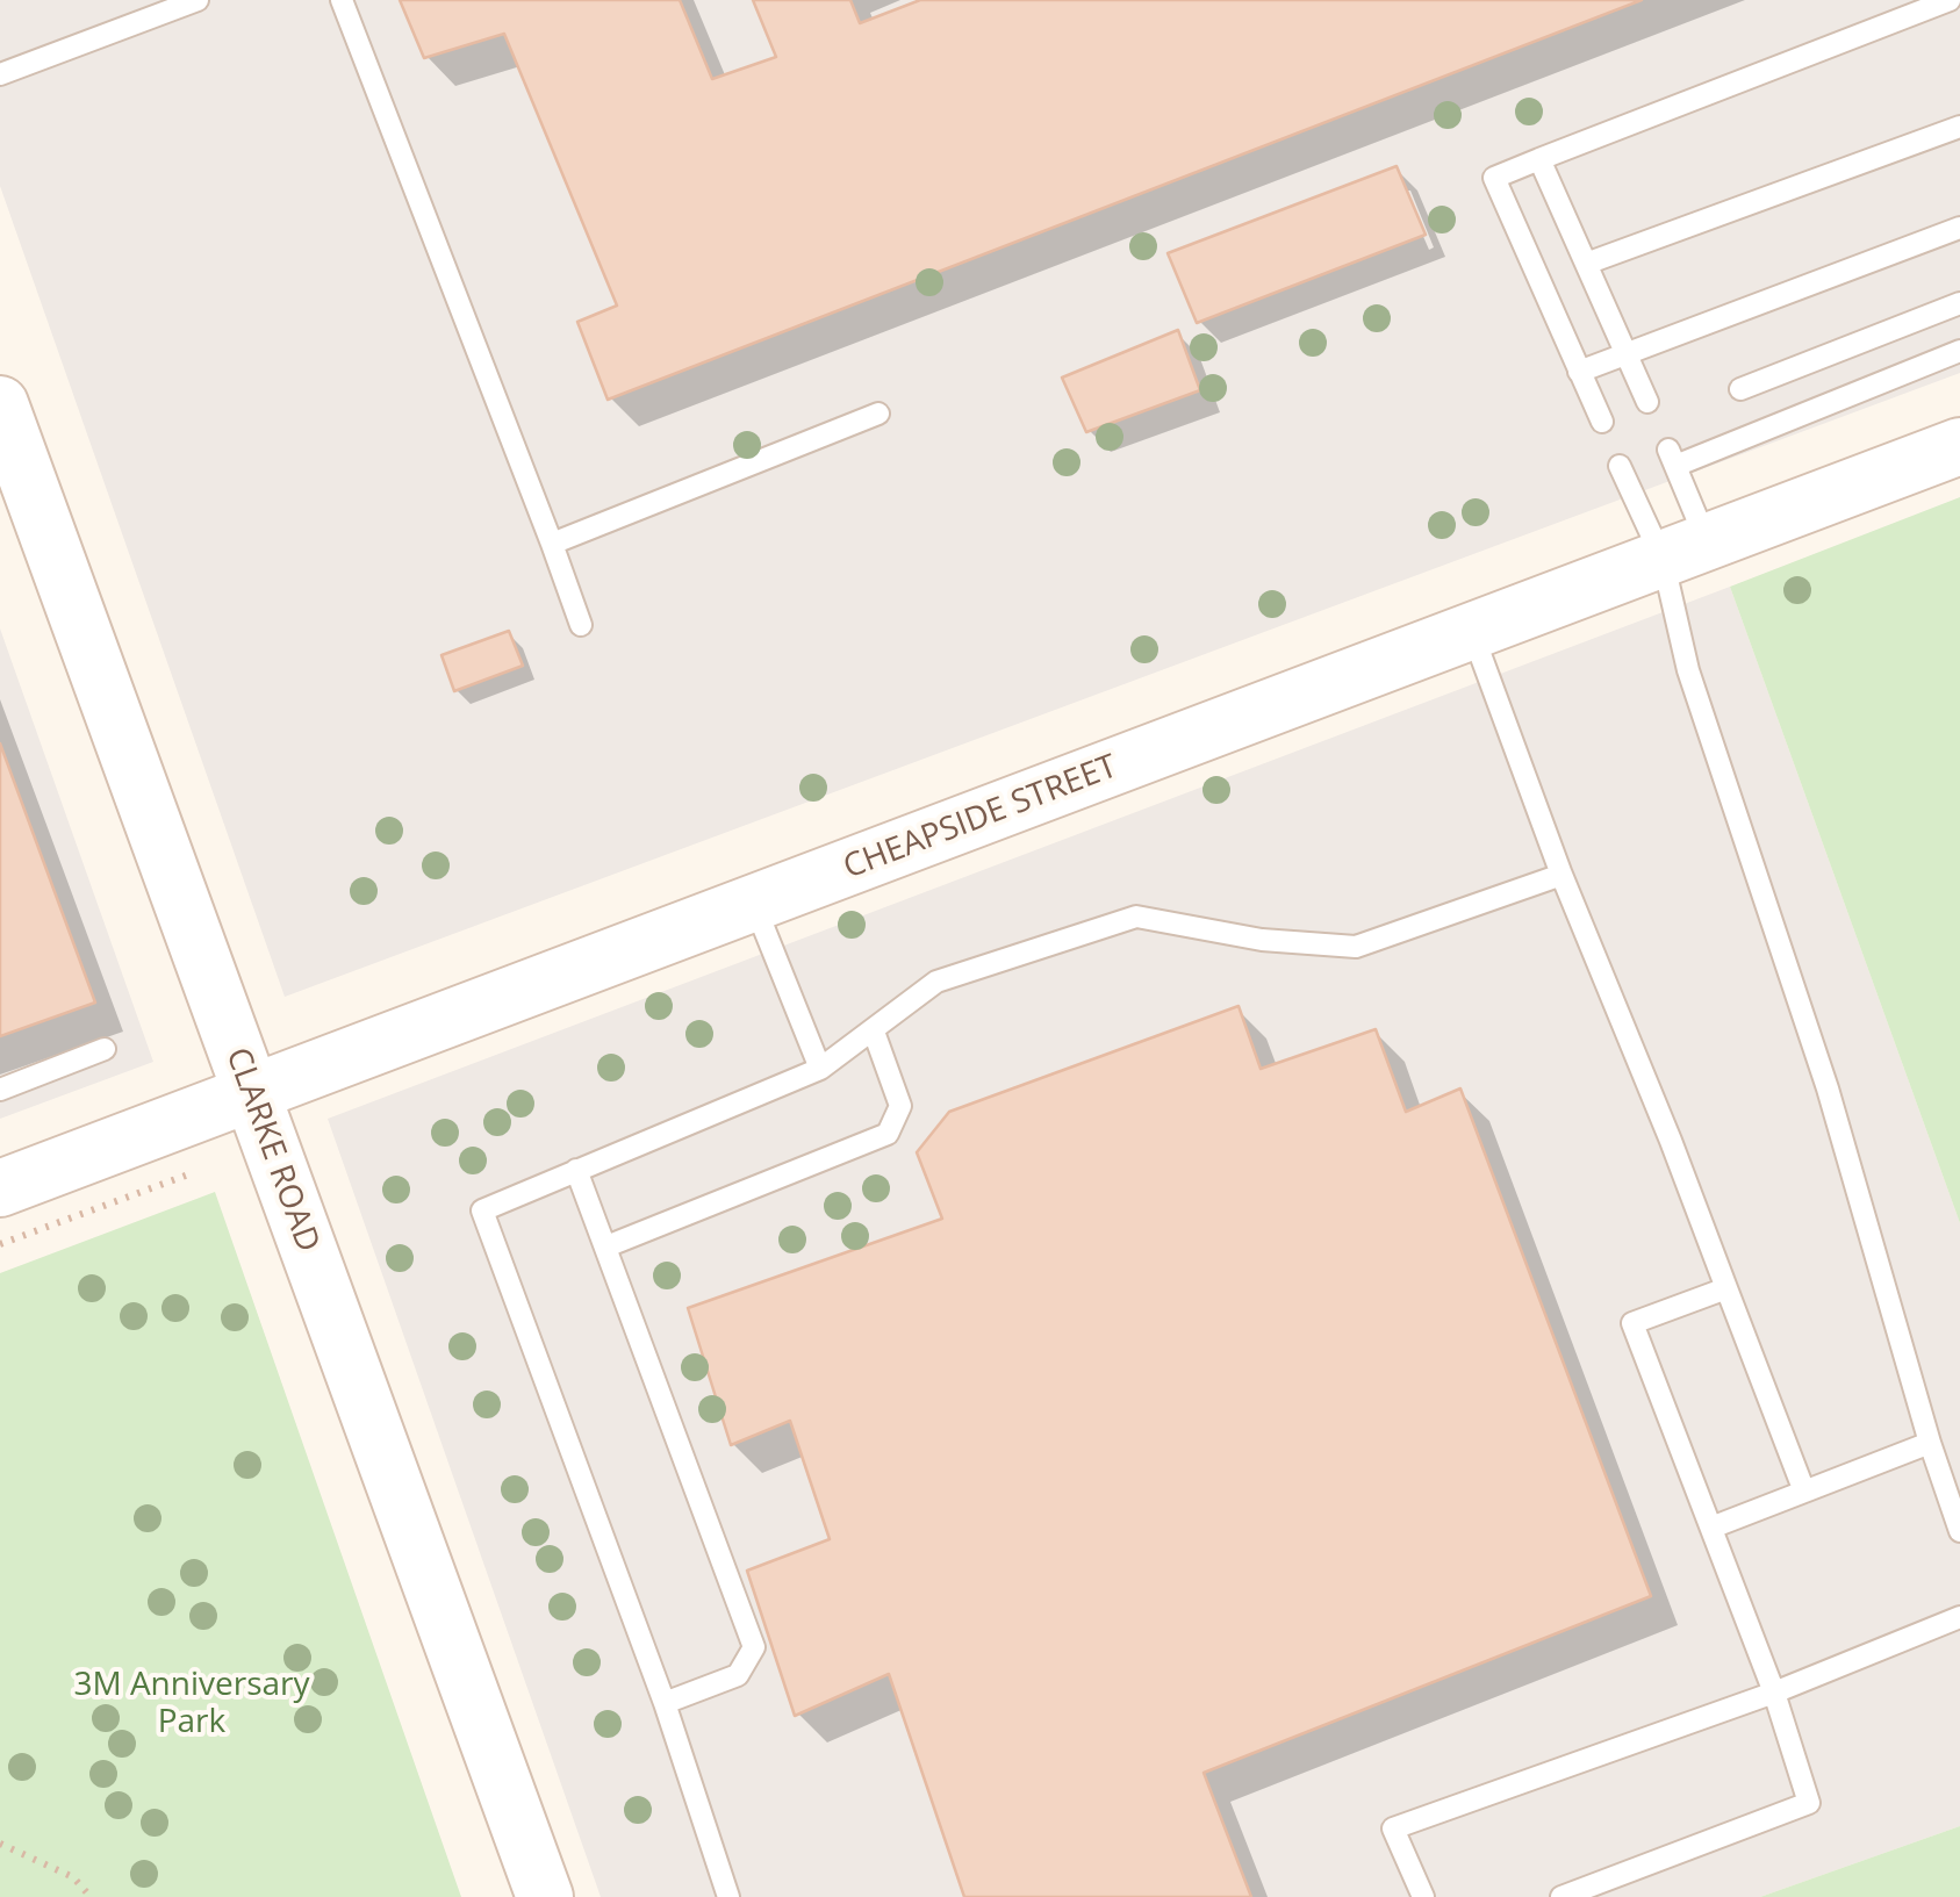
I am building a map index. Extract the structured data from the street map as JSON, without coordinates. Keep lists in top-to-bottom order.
{
  "streets": {
    "street": ["CHEAPSIDE STREET", "CLARKE ROAD"]
  },
  "crossings": [
    ["CHEAPSIDE STREET", "CLARKE ROAD"]
  ],
  "parks": ["3M Anniversary Park"]
}
